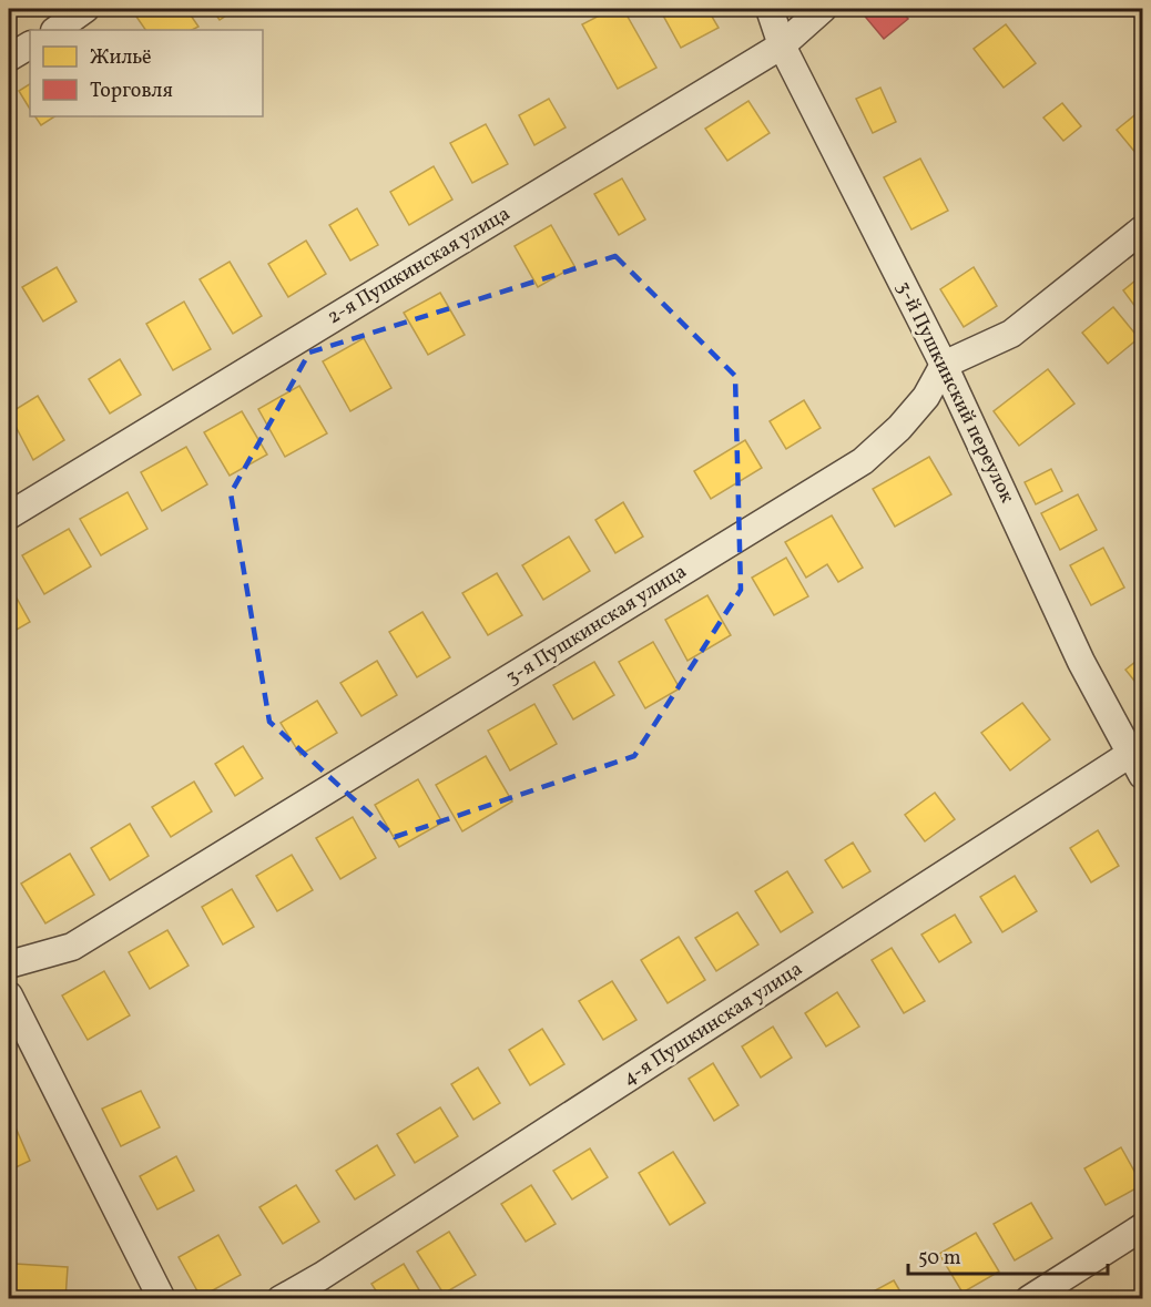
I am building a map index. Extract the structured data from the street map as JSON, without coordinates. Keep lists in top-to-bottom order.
{
  "streets": {
    "street": [
      "2-я Пушкинская улица",
      "3-й Пушкинский переулок",
      "3-я Пушкинская улица",
      "4-я Пушкинская улица"
    ]
  },
  "crossings": [
    ["2-я Пушкинская улица", "3-й Пушкинский переулок"],
    ["3-й Пушкинский переулок", "3-я Пушкинская улица"],
    ["3-й Пушкинский переулок", "4-я Пушкинская улица"]
  ],
  "legend": ["Жильё", "Торговля"],
  "scale_bar": "50 m"
}
